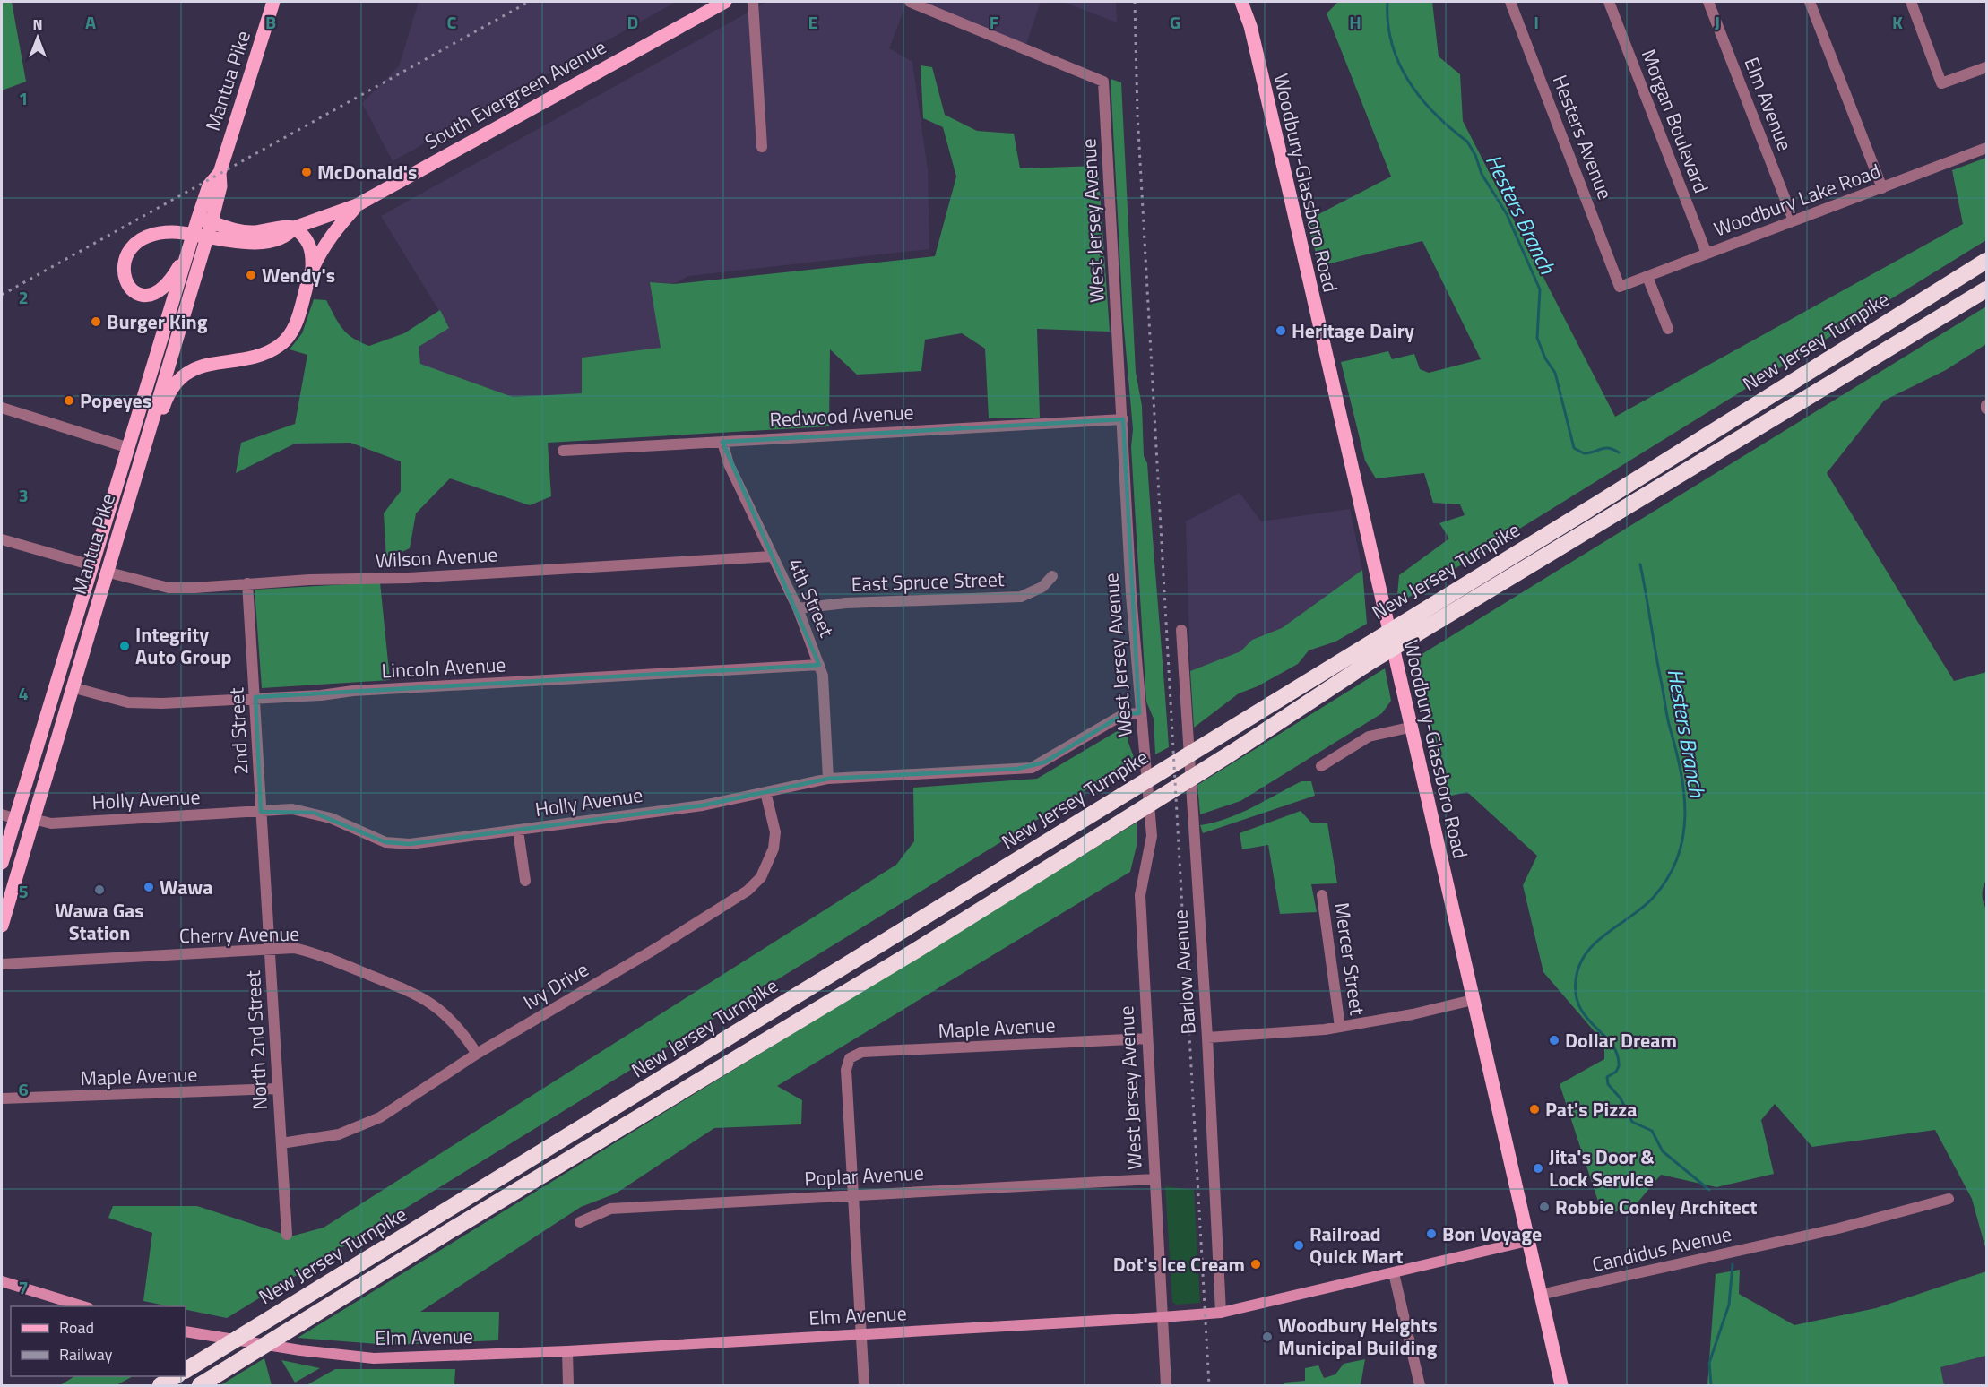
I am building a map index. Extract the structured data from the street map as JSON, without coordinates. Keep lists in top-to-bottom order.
{
  "streets": {
    "highway": ["New Jersey Turnpike"],
    "main road": [
      "Mantua Pike",
      "South Evergreen Avenue",
      "Elm Avenue",
      "Woodbury-Glassboro Road"
    ],
    "street": [
      "Morgan Boulevard",
      "Hesters Avenue",
      "Woodbury Lake Road",
      "West Jersey Avenue",
      "Redwood Avenue",
      "Wilson Avenue",
      "East Spruce Street",
      "4th Street",
      "Lincoln Avenue",
      "2nd Street",
      "Holly Avenue",
      "Cherry Avenue",
      "Mercer Street",
      "Barlow Avenue",
      "Ivy Drive",
      "Maple Avenue",
      "North 2nd Street",
      "Poplar Avenue",
      "Candidus Avenue"
    ]
  },
  "crossings": [
    ["Mantua Pike", "South Evergreen Avenue"],
    ["Mantua Pike", "Wilson Avenue"],
    ["Mantua Pike", "Lincoln Avenue"],
    ["Mantua Pike", "Holly Avenue"],
    ["Elm Avenue", "Woodbury-Glassboro Road"],
    ["Elm Avenue", "Woodbury Lake Road"],
    ["Elm Avenue", "West Jersey Avenue"],
    ["Elm Avenue", "Barlow Avenue"],
    ["Morgan Boulevard", "Woodbury Lake Road"],
    ["Hesters Avenue", "Woodbury Lake Road"],
    ["Woodbury-Glassboro Road", "Candidus Avenue"],
    ["West Jersey Avenue", "Redwood Avenue"],
    ["West Jersey Avenue", "Holly Avenue"],
    ["West Jersey Avenue", "Maple Avenue"],
    ["West Jersey Avenue", "Poplar Avenue"],
    ["Redwood Avenue", "4th Street"],
    ["Wilson Avenue", "4th Street"],
    ["Wilson Avenue", "2nd Street"],
    ["East Spruce Street", "4th Street"],
    ["4th Street", "Lincoln Avenue"],
    ["4th Street", "Holly Avenue"],
    ["Lincoln Avenue", "2nd Street"],
    ["2nd Street", "Holly Avenue"],
    ["2nd Street", "North 2nd Street"],
    ["Holly Avenue", "Ivy Drive"],
    ["Holly Avenue", "North 2nd Street"],
    ["Cherry Avenue", "Ivy Drive"],
    ["Cherry Avenue", "North 2nd Street"],
    ["Ivy Drive", "North 2nd Street"],
    ["Maple Avenue", "North 2nd Street"],
    ["Maple Avenue", "Poplar Avenue"]
  ],
  "water": ["Hesters Branch"],
  "places": [
    "McDonald's",
    "Wendy's",
    "Burger King",
    "Heritage Dairy",
    "Popeyes",
    "Integrity Auto Group",
    "Wawa",
    "Wawa Gas Station",
    "Dollar Dream",
    "Pat's Pizza",
    "Jita's Door & Lock Service",
    "Robbie Conley Architect",
    "Bon Voyage",
    "Railroad Quick Mart",
    "Dot's Ice Cream",
    "Woodbury Heights Municipal Building"
  ],
  "legend": ["Road", "Railway"],
  "north": "top",
  "grid": {
    "columns": [
      "A",
      "B",
      "C",
      "D",
      "E",
      "F",
      "G",
      "H",
      "I",
      "J",
      "K"
    ],
    "rows": [
      "1",
      "2",
      "3",
      "4",
      "5",
      "6",
      "7"
    ]
  }
}
